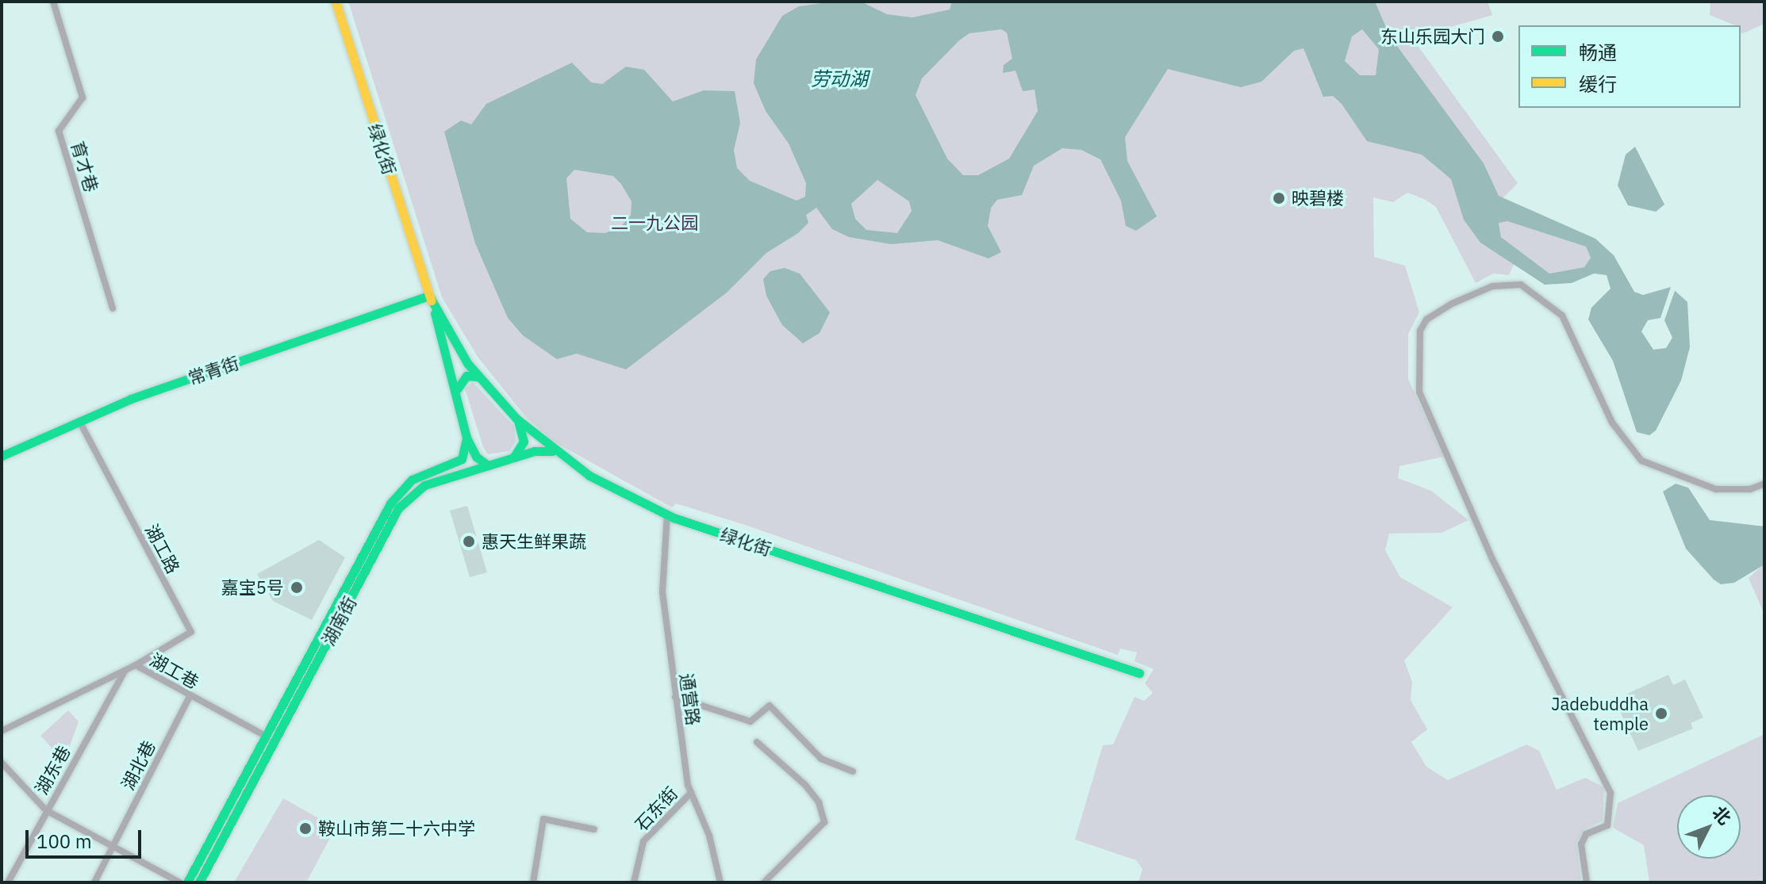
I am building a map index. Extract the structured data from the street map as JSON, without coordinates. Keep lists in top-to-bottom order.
{
  "streets": {
    "main road": ["绿化街", "常青街", "湖南街"],
    "street": [
      "育才巷",
      "湖工路",
      "湖工巷",
      "通营路",
      "湖北巷",
      "湖东巷",
      "石东街"
    ]
  },
  "crossings": [
    ["绿化街", "常青街"],
    ["绿化街", "湖南街"],
    ["绿化街", "通营路"],
    ["常青街", "湖工路"],
    ["湖工路", "湖工巷"],
    ["湖南街", "湖工巷"],
    ["湖工巷", "湖北巷"],
    ["湖工巷", "湖东巷"],
    ["通营路", "石东街"]
  ],
  "water": ["劳动湖"],
  "parks": ["二一九公园"],
  "places": [
    "东山乐园大门",
    "映碧楼",
    "惠天生鲜果蔬",
    "嘉宝5号",
    "Jadebuddha temple",
    "鞍山市第二十六中学"
  ],
  "legend": ["畅通", "缓行"],
  "scale_bar": "100 m",
  "north": "top right"
}
